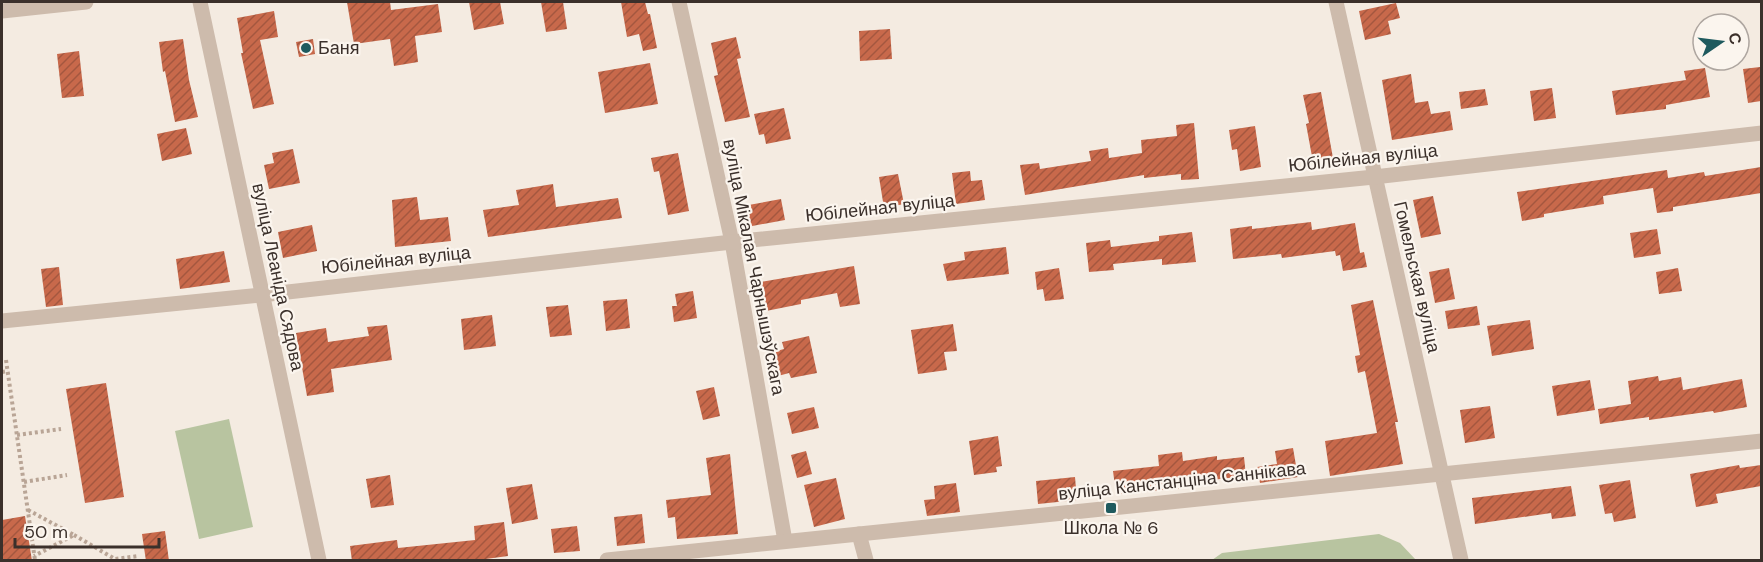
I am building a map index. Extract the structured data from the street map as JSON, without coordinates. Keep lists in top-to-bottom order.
{
  "streets": {
    "street": [
      "Юбілейная вуліца",
      "вуліца Мікалая Чарнышэўскага",
      "вуліца Леаніда Сядова",
      "Гомельская вуліца",
      "вуліца Канстанціна Саннікава"
    ]
  },
  "crossings": [
    ["Юбілейная вуліца", "вуліца Мікалая Чарнышэўскага"],
    ["Юбілейная вуліца", "вуліца Леаніда Сядова"],
    ["Юбілейная вуліца", "Гомельская вуліца"],
    ["вуліца Мікалая Чарнышэўскага", "вуліца Канстанціна Саннікава"],
    ["Гомельская вуліца", "вуліца Канстанціна Саннікава"]
  ],
  "places": {
    "other": ["Баня"],
    "transit": ["Школа № 6"]
  },
  "scale_bar": "50 m",
  "north": "right"
}
